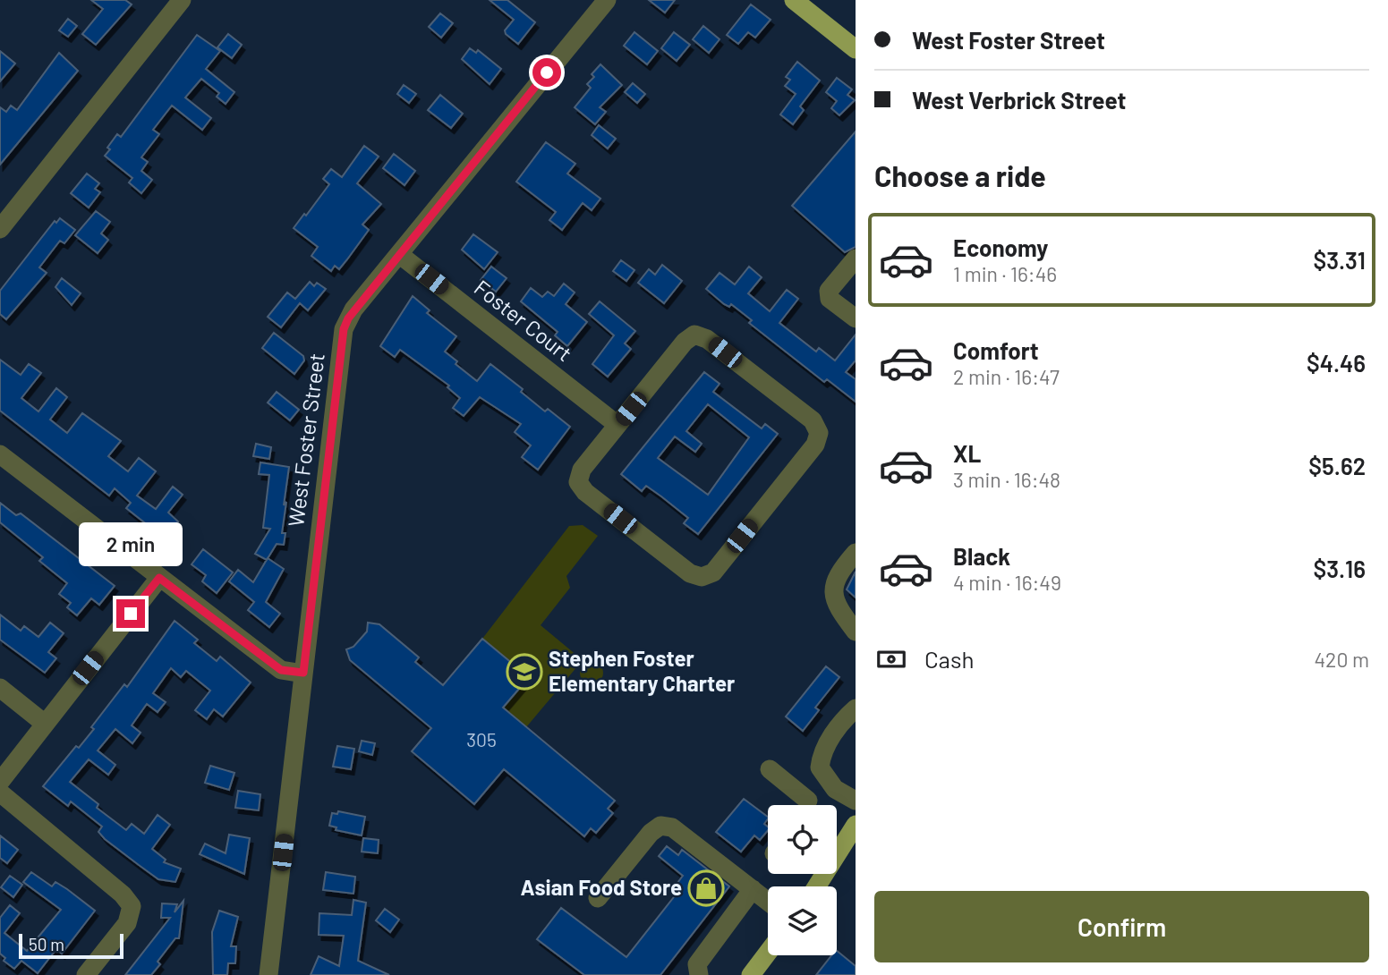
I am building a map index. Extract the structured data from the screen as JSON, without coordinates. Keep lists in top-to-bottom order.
{
  "streets": {
    "street": ["Foster Court", "West Foster Street"]
  },
  "crossings": [
    ["Foster Court", "West Foster Street"]
  ],
  "places": {
    "school or university": ["Stephen Foster Elementary Charter"],
    "shop": ["Asian Food Store"]
  },
  "house_numbers": ["305"],
  "scale_bar": "50 m",
  "page": {
    "banner": ["West Foster Street", "West Verbrick Street"],
    "heading": "Choose a ride",
    "list": [
      {
        "name": "Economy",
        "note": "1 min · 16:46",
        "value": "$3.31"
      },
      {
        "name": "Comfort",
        "note": "2 min · 16:47",
        "value": "$4.46"
      },
      {
        "name": "XL",
        "note": "3 min · 16:48",
        "value": "$5.62"
      },
      {
        "name": "Black",
        "note": "4 min · 16:49",
        "value": "$3.16"
      }
    ],
    "bubble": "2 min",
    "pay": ["Cash", "420 m"],
    "buttons": "Confirm",
    "scale": "50 m"
  }
}
